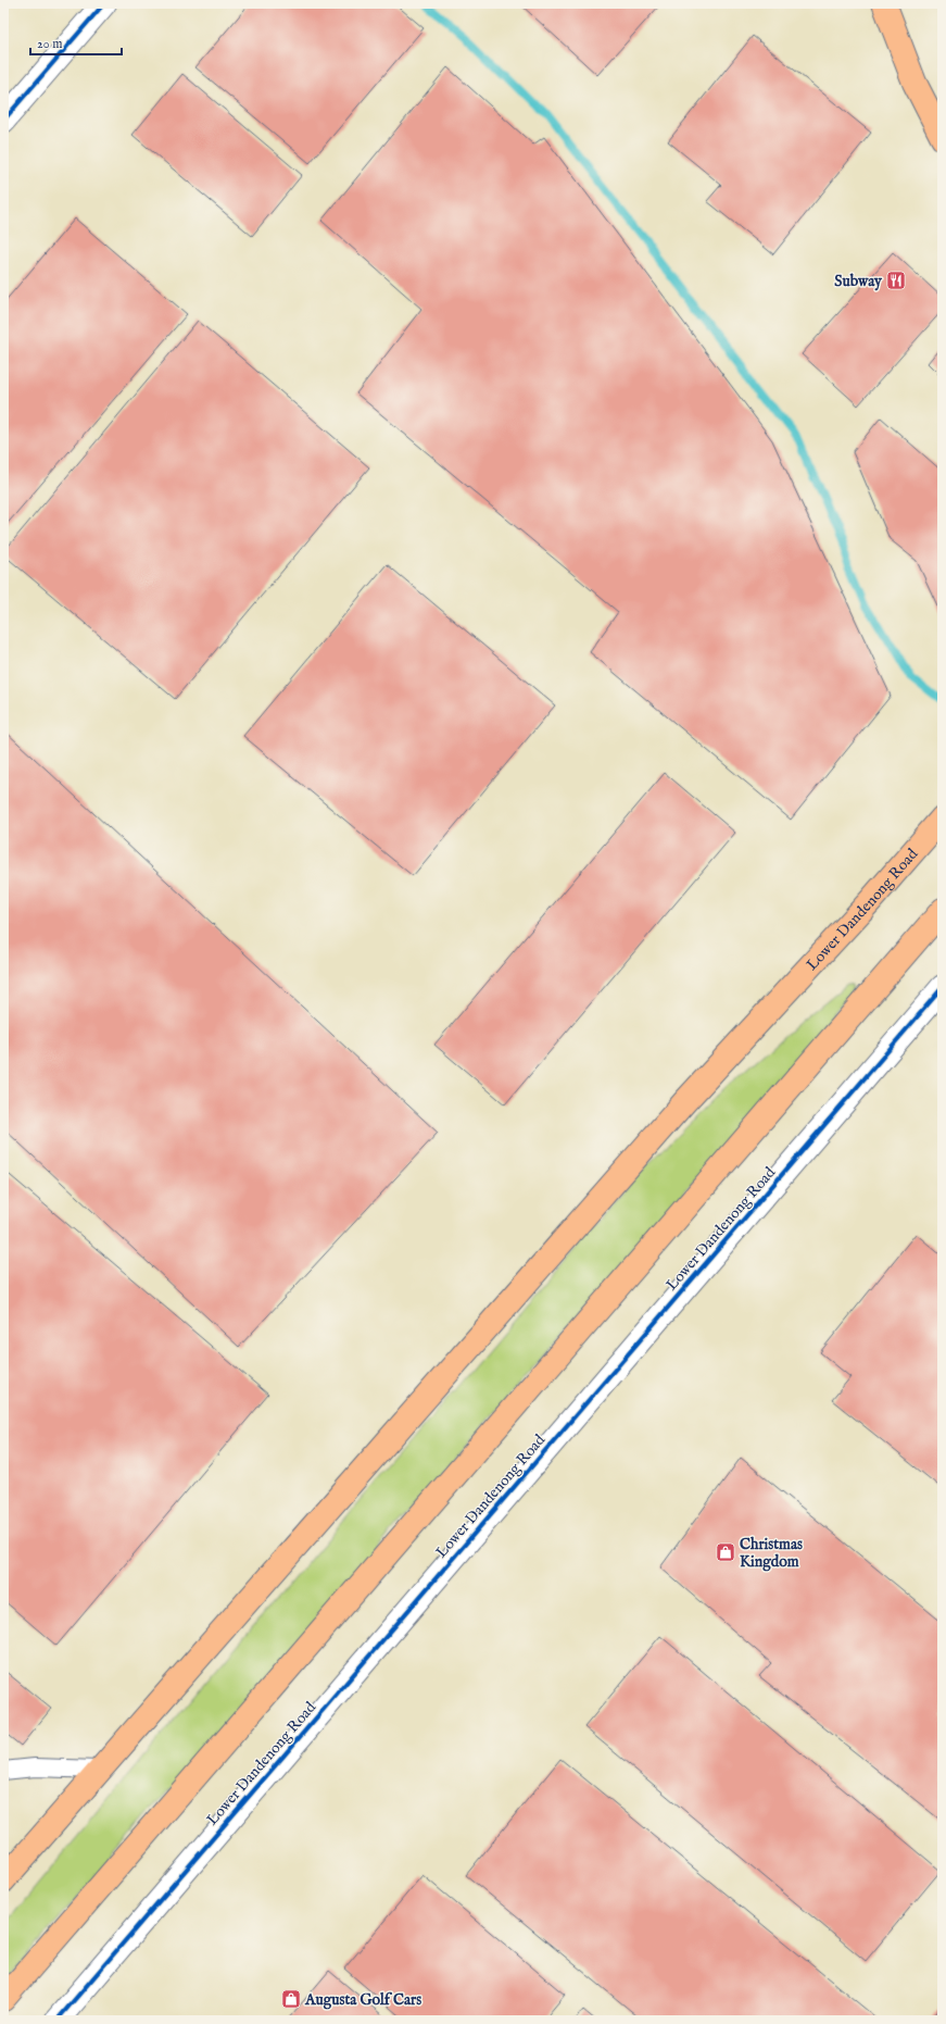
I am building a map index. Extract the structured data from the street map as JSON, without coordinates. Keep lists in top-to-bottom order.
{
  "streets": {
    "main road": ["Lower Dandenong Road"]
  },
  "places": {
    "restaurant": ["Subway"],
    "shop": ["Christmas Kingdom", "Augusta Golf Cars"]
  },
  "scale_bar": "20 m"
}
